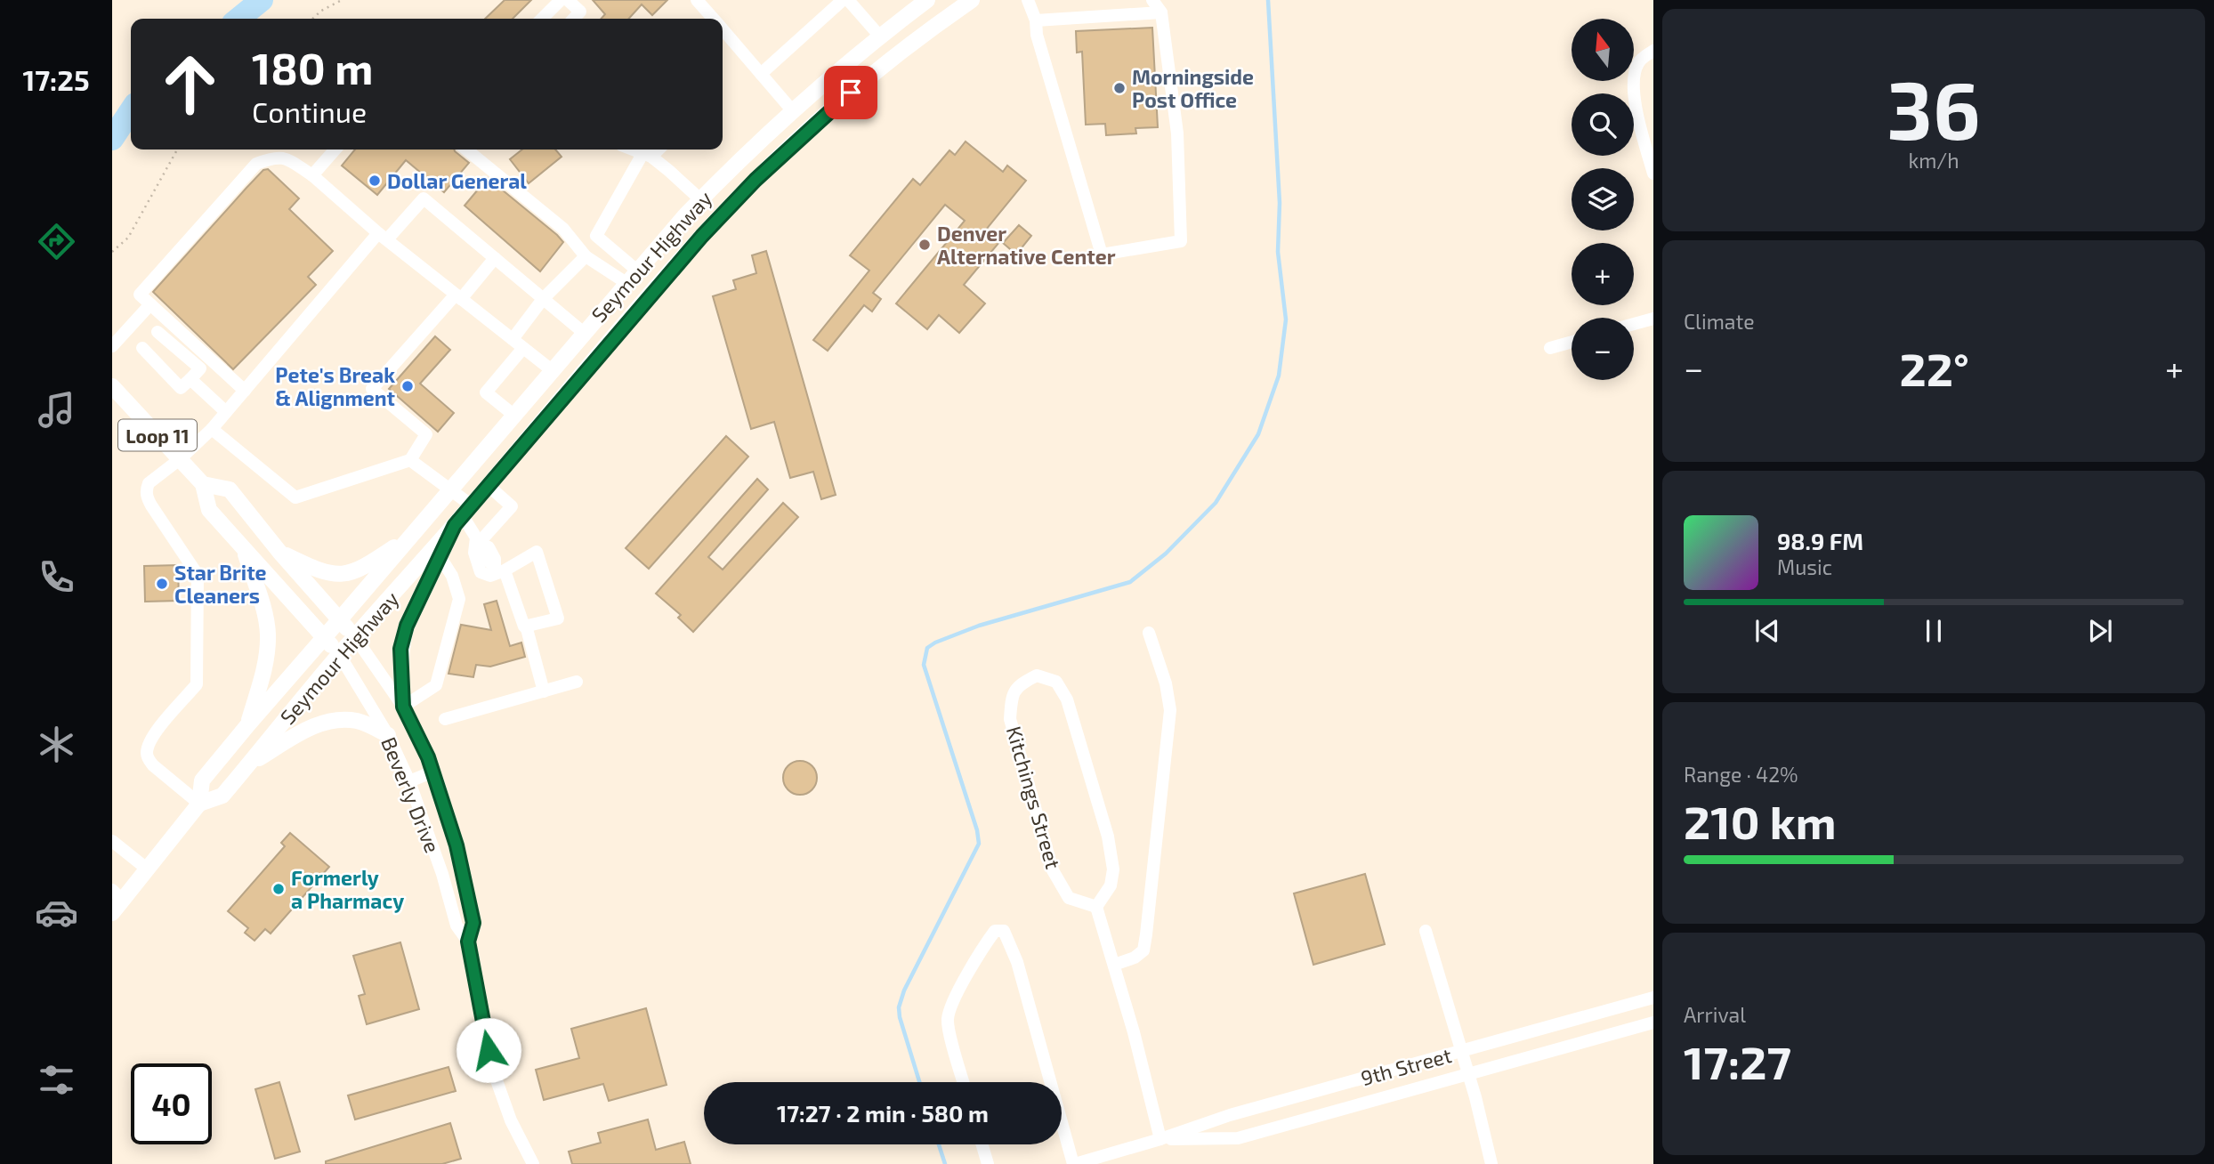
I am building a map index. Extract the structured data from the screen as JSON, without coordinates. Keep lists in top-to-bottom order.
{
  "streets": {
    "main road": ["Seymour Highway", "Loop 11"],
    "street": ["Beverly Drive", "Kitchings Street", "9th Street"]
  },
  "crossings": [
    ["Seymour Highway", "Loop 11"],
    ["Seymour Highway", "Beverly Drive"],
    ["Loop 11", "Beverly Drive"]
  ],
  "places": [
    "Morningside Post Office",
    "Dollar General",
    "Denver Alternative Center",
    "Pete's Break & Alignment",
    "Star Brite Cleaners",
    "Formerly a Pharmacy"
  ],
  "north": "top",
  "page": {
    "tabs": "17:25",
    "tile": [
      ["36", "km/h"],
      "Climate",
      ["Range · 42%", "210 km"],
      ["Arrival", "17:27"]
    ],
    "map_buttons": ["+", "−"],
    "turn": ["180 m", "Continue"],
    "heat": ["−", "22°", "+"],
    "song": ["98.9 FM", "Music"],
    "limit": "40",
    "trip": "17:27 · 2 min · 580 m"
  }
}
